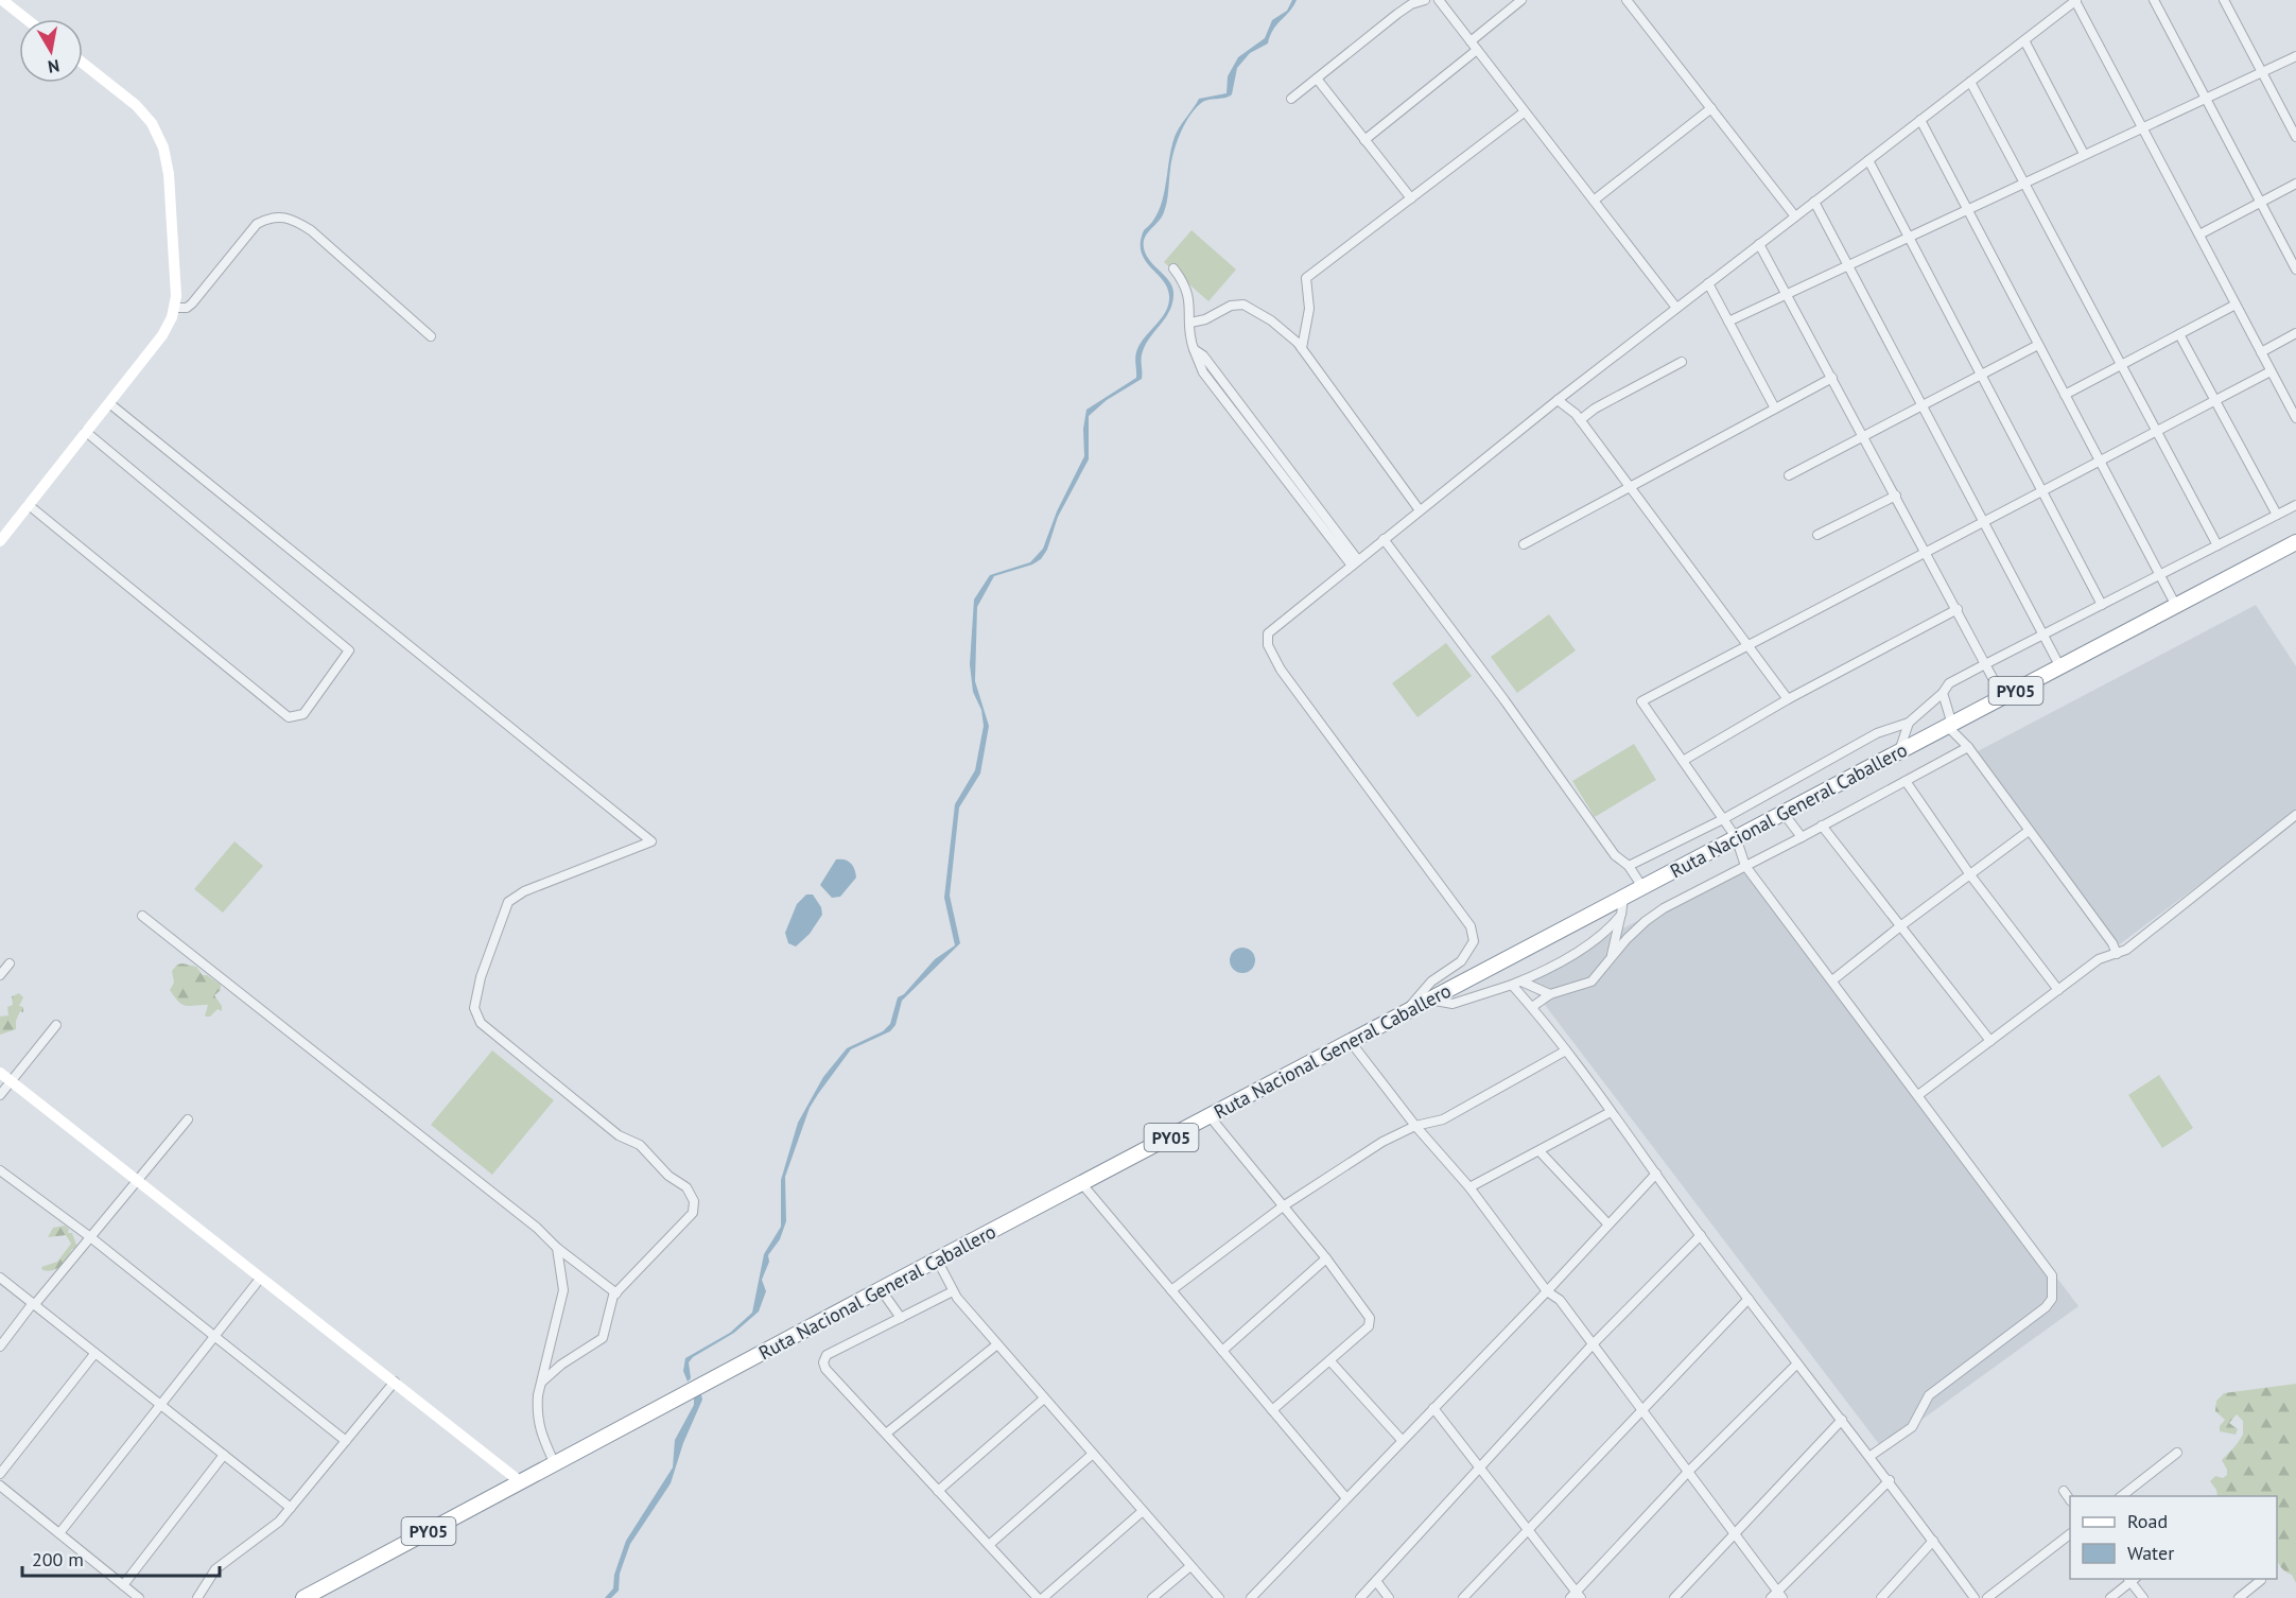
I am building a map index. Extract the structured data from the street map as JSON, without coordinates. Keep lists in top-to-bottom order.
{
  "streets": {
    "highway": ["PY05", "Ruta Nacional General Caballero"]
  },
  "legend": ["Road", "Water"],
  "scale_bar": "200 m",
  "north": "bottom"
}
